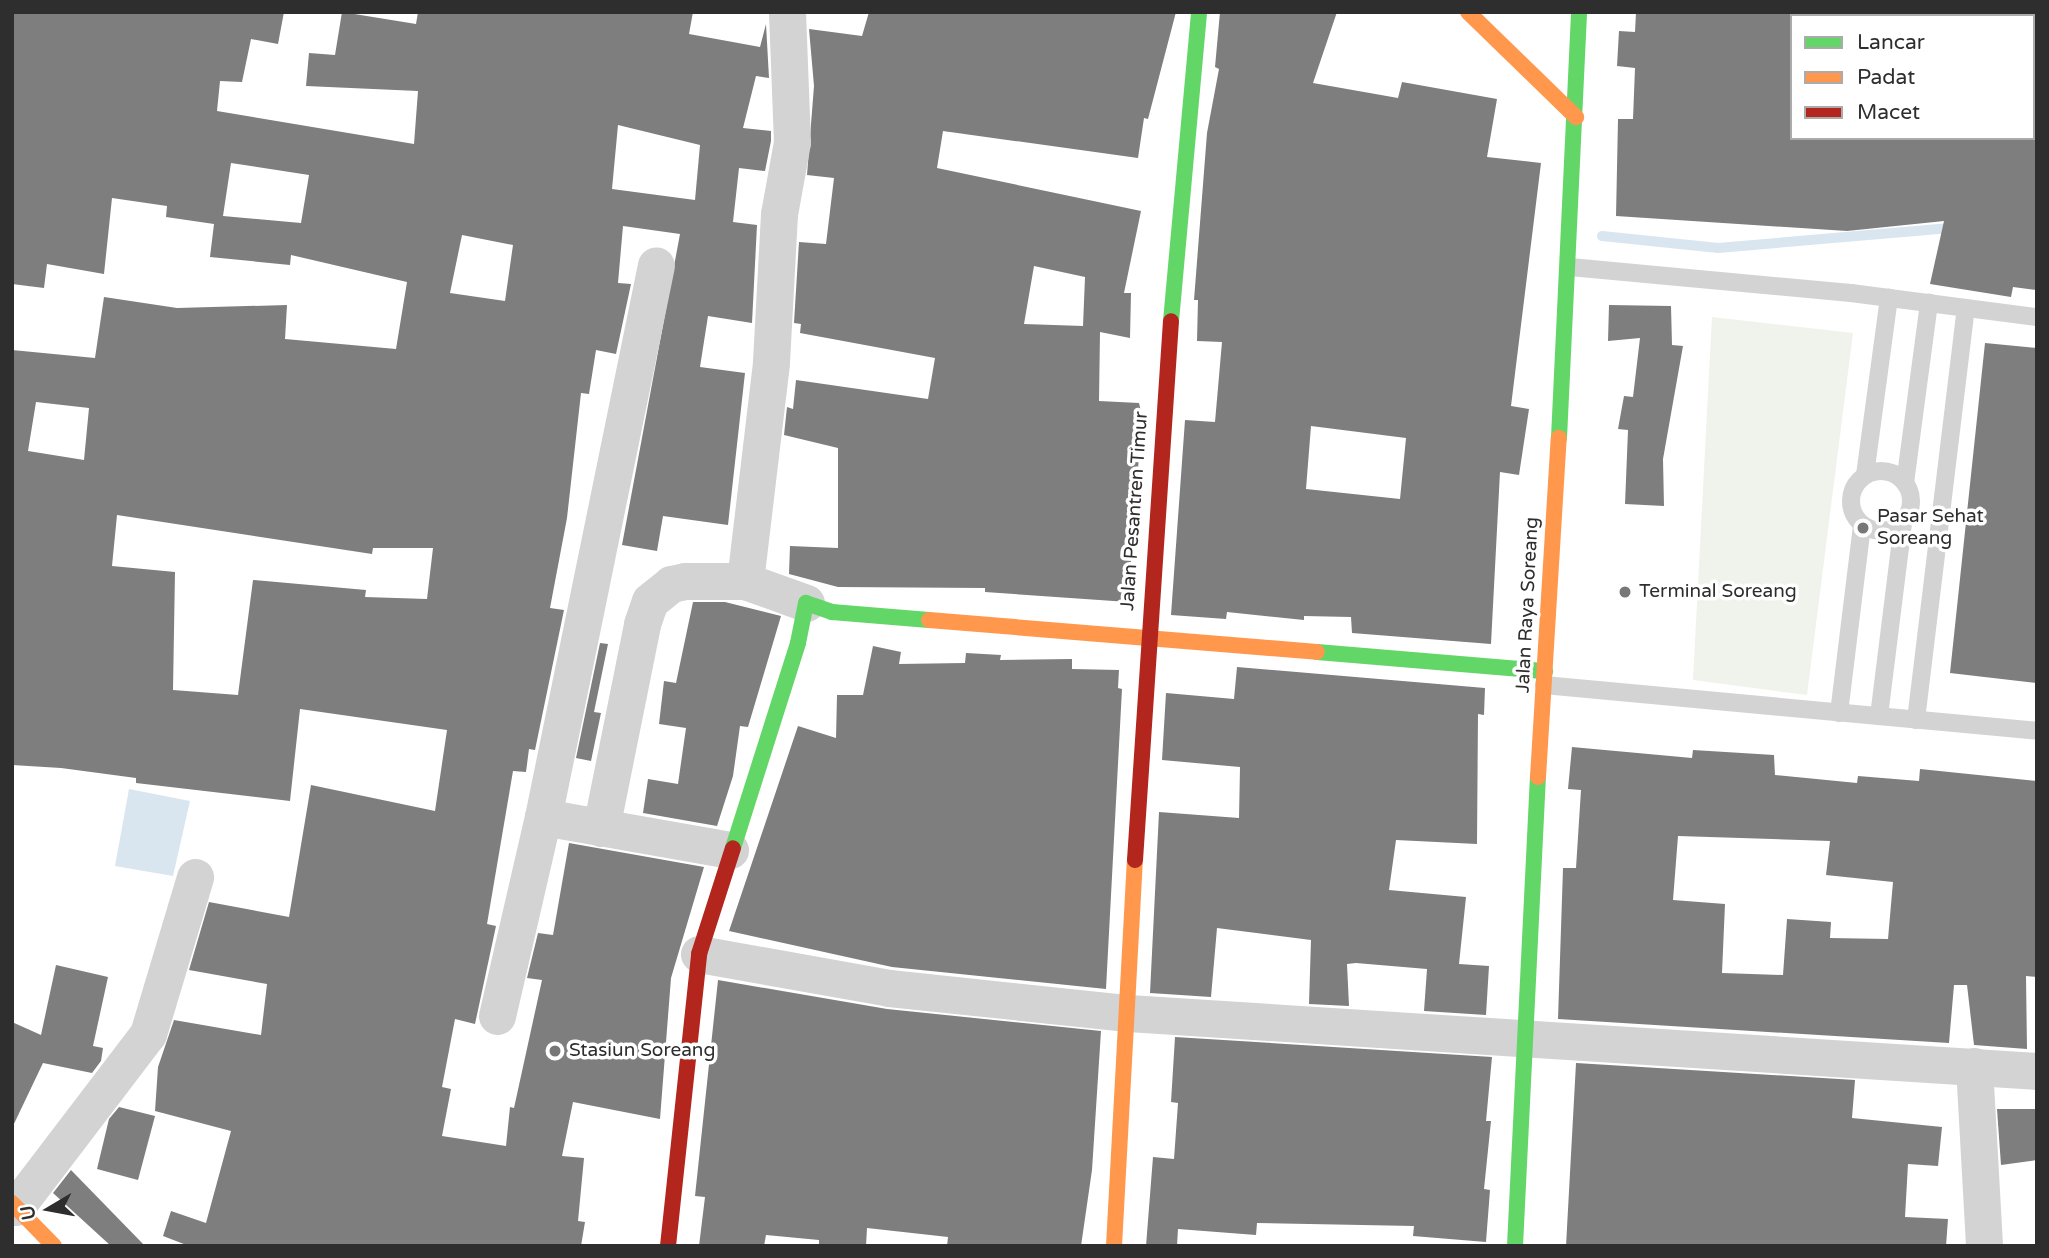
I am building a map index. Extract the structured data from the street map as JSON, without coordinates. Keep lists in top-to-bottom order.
{
  "streets": {
    "main road": ["Jalan Pesantren Timur", "Jalan Raya Soreang"]
  },
  "places": ["Pasar Sehat Soreang", "Terminal Soreang", "Stasiun Soreang"],
  "legend": ["Lancar", "Padat", "Macet"],
  "north": "left"
}
